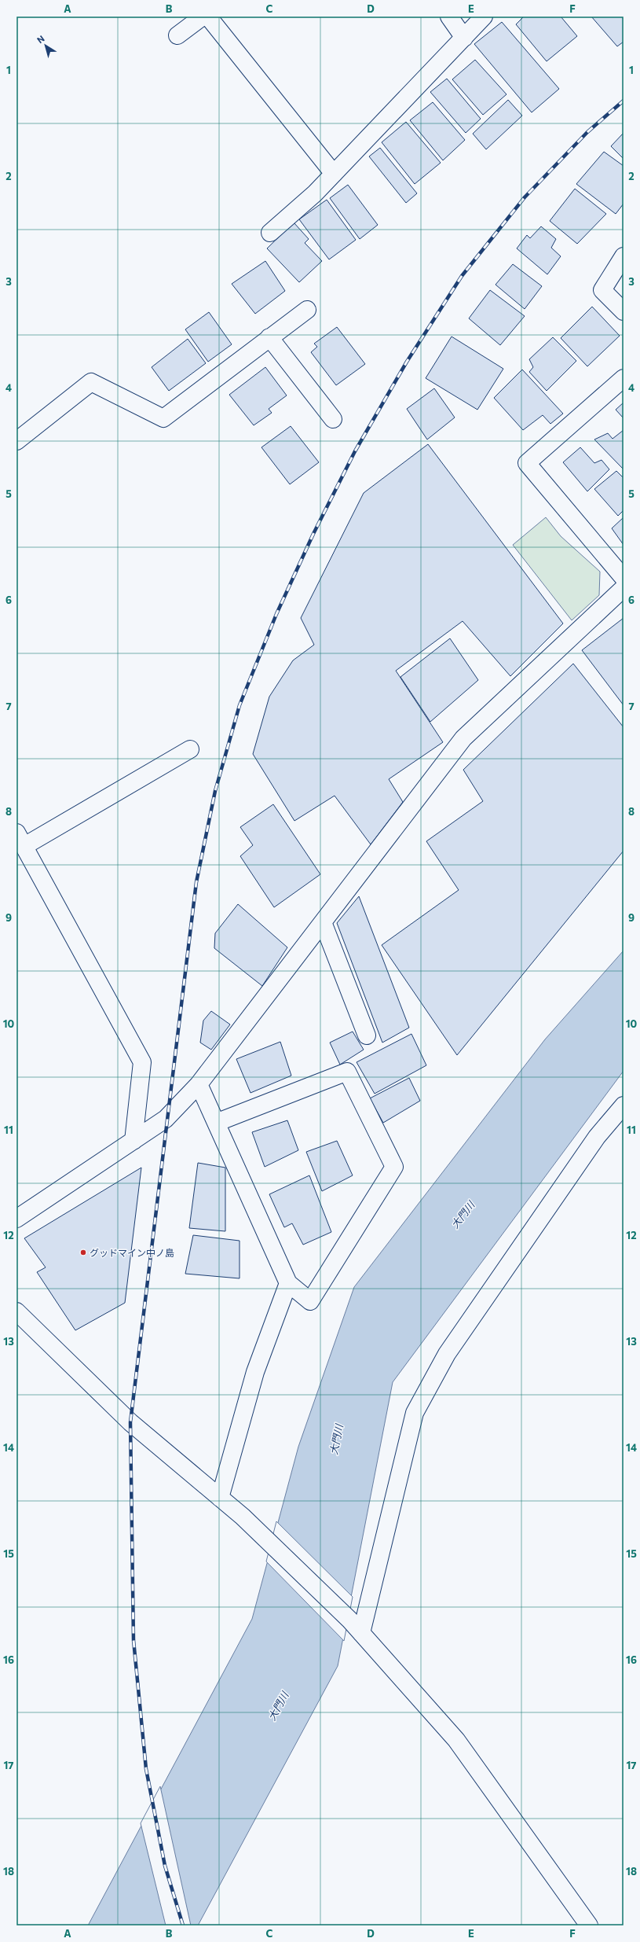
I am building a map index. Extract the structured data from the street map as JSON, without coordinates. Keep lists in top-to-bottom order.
{
  "water": ["大門川"],
  "places": ["グッドマイン中ノ島"],
  "north": "top left",
  "grid": {
    "columns": [
      "A",
      "B",
      "C",
      "D",
      "E",
      "F"
    ],
    "rows": [
      "1",
      "2",
      "3",
      "4",
      "5",
      "6",
      "7",
      "8",
      "9",
      "10",
      "11",
      "12",
      "13",
      "14",
      "15",
      "16",
      "17",
      "18"
    ]
  }
}
